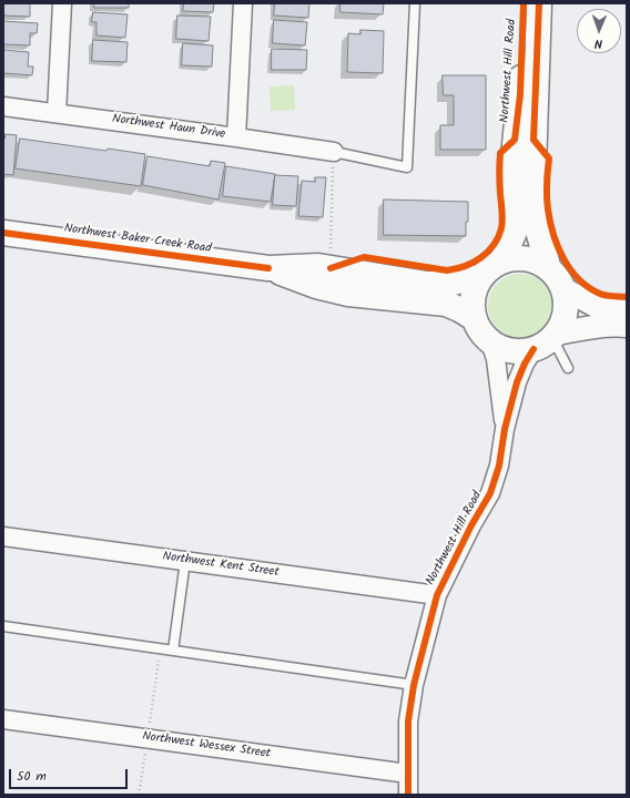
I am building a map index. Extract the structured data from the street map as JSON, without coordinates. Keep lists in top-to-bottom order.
{
  "streets": {
    "main road": ["Northwest Hill Road", "Northwest Baker Creek Road"],
    "street": ["Northwest Haun Drive", "Northwest Kent Street", "Northwest Wessex Street"]
  },
  "crossings": [
    ["Northwest Hill Road", "Northwest Baker Creek Road"],
    ["Northwest Hill Road", "Northwest Kent Street"],
    ["Northwest Hill Road", "Northwest Wessex Street"]
  ],
  "scale_bar": "50 m",
  "north": "bottom"
}
